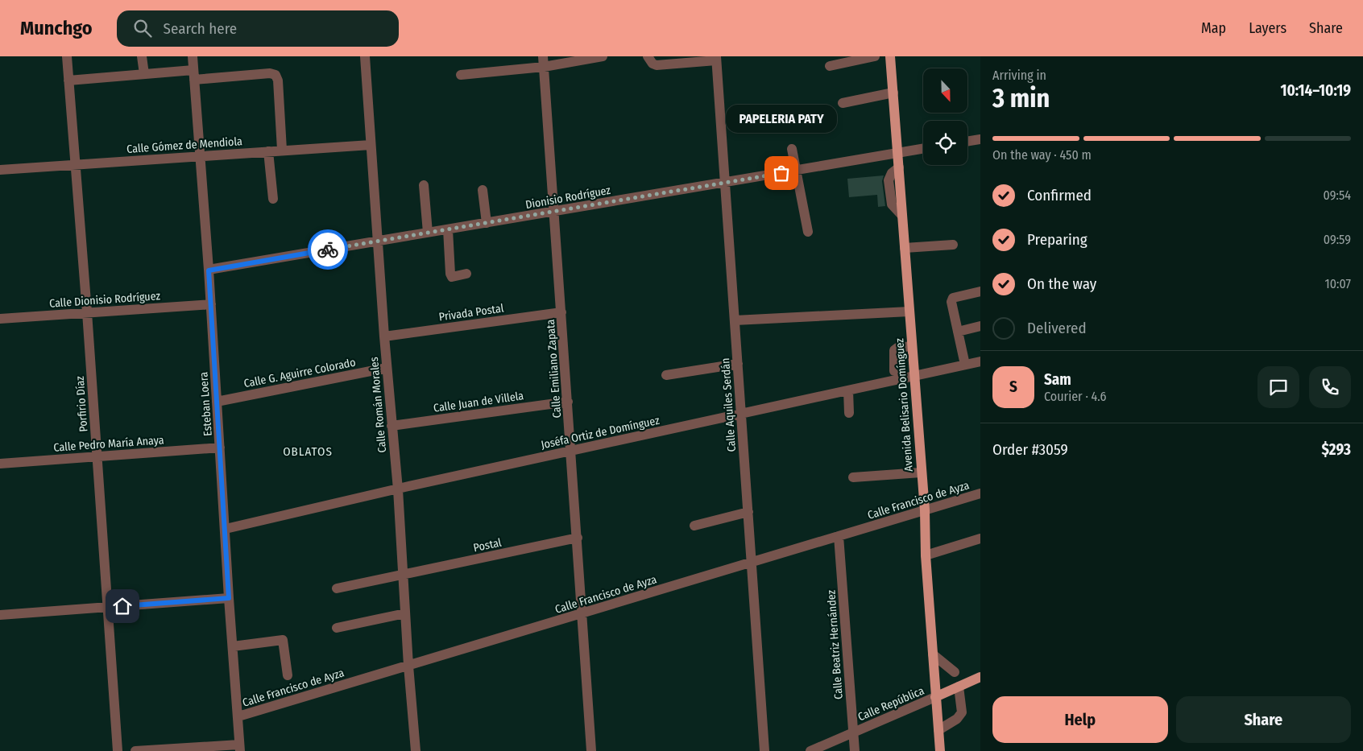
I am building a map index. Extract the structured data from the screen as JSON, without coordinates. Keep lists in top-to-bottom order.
{
  "streets": {
    "main road": ["Avenida Belisario Domínguez", "Calle República"],
    "street": [
      "Calle Gómez de Mendiola",
      "Dionisio Rodríguez",
      "Calle Dionisio Rodríguez",
      "Privada Postal",
      "Calle Emiliano Zapata",
      "Calle G. Aguirre Colorado",
      "Calle Juan de Villela",
      "Porfirio Díaz",
      "Esteban Loera",
      "Calle Román Morales",
      "Calle Aquiles Serdán",
      "Joséfa Ortiz de Domínguez",
      "Calle Pedro María Anaya",
      "Calle Francisco de Ayza",
      "Postal",
      "Calle Beatriz Hernández"
    ]
  },
  "crossings": [
    ["Calle Gómez de Mendiola", "Porfirio Díaz"],
    ["Calle Gómez de Mendiola", "Esteban Loera"],
    ["Calle Gómez de Mendiola", "Calle Román Morales"],
    ["Dionisio Rodríguez", "Calle Emiliano Zapata"],
    ["Dionisio Rodríguez", "Esteban Loera"],
    ["Dionisio Rodríguez", "Calle Román Morales"],
    ["Dionisio Rodríguez", "Calle Aquiles Serdán"],
    ["Dionisio Rodríguez", "Avenida Belisario Domínguez"],
    ["Calle Dionisio Rodríguez", "Porfirio Díaz"],
    ["Calle Dionisio Rodríguez", "Esteban Loera"],
    ["Privada Postal", "Calle Emiliano Zapata"],
    ["Privada Postal", "Calle Román Morales"],
    ["Calle Emiliano Zapata", "Calle Juan de Villela"],
    ["Calle Emiliano Zapata", "Joséfa Ortiz de Domínguez"],
    ["Calle Emiliano Zapata", "Calle Francisco de Ayza"],
    ["Calle Emiliano Zapata", "Postal"],
    ["Calle G. Aguirre Colorado", "Esteban Loera"],
    ["Calle G. Aguirre Colorado", "Calle Román Morales"],
    ["Calle Juan de Villela", "Calle Román Morales"],
    ["Porfirio Díaz", "Calle Pedro María Anaya"],
    ["Esteban Loera", "Joséfa Ortiz de Domínguez"],
    ["Esteban Loera", "Calle Pedro María Anaya"],
    ["Esteban Loera", "Calle Francisco de Ayza"],
    ["Calle Román Morales", "Joséfa Ortiz de Domínguez"],
    ["Calle Román Morales", "Calle Francisco de Ayza"],
    ["Calle Román Morales", "Postal"],
    ["Calle Aquiles Serdán", "Joséfa Ortiz de Domínguez"],
    ["Calle Aquiles Serdán", "Calle Francisco de Ayza"],
    ["Avenida Belisario Domínguez", "Joséfa Ortiz de Domínguez"],
    ["Avenida Belisario Domínguez", "Calle Francisco de Ayza"],
    ["Avenida Belisario Domínguez", "Calle República"],
    ["Calle Francisco de Ayza", "Calle Beatriz Hernández"],
    ["Calle Beatriz Hernández", "Calle República"]
  ],
  "districts": ["OBLATOS"],
  "places": ["PAPELERIA PATY"],
  "north": "bottom",
  "page": {
    "header": "Munchgo",
    "search": "Search here",
    "nav": ["Map", "Layers", "Share"],
    "heading": ["3 min", "Arriving in", "10:14–10:19"],
    "panel": [
      "Sam",
      "Courier · 4.6",
      "Order #3059",
      "$293"
    ],
    "bubble": "PAPELERIA PATY",
    "bar": "On the way · 450 m",
    "list": [
      ["Confirmed", "09:54"],
      ["Preparing", "09:59"],
      ["On the way", "10:07"],
      "Delivered"
    ],
    "round": "S",
    "buttons": ["Help", "Share"]
  }
}
